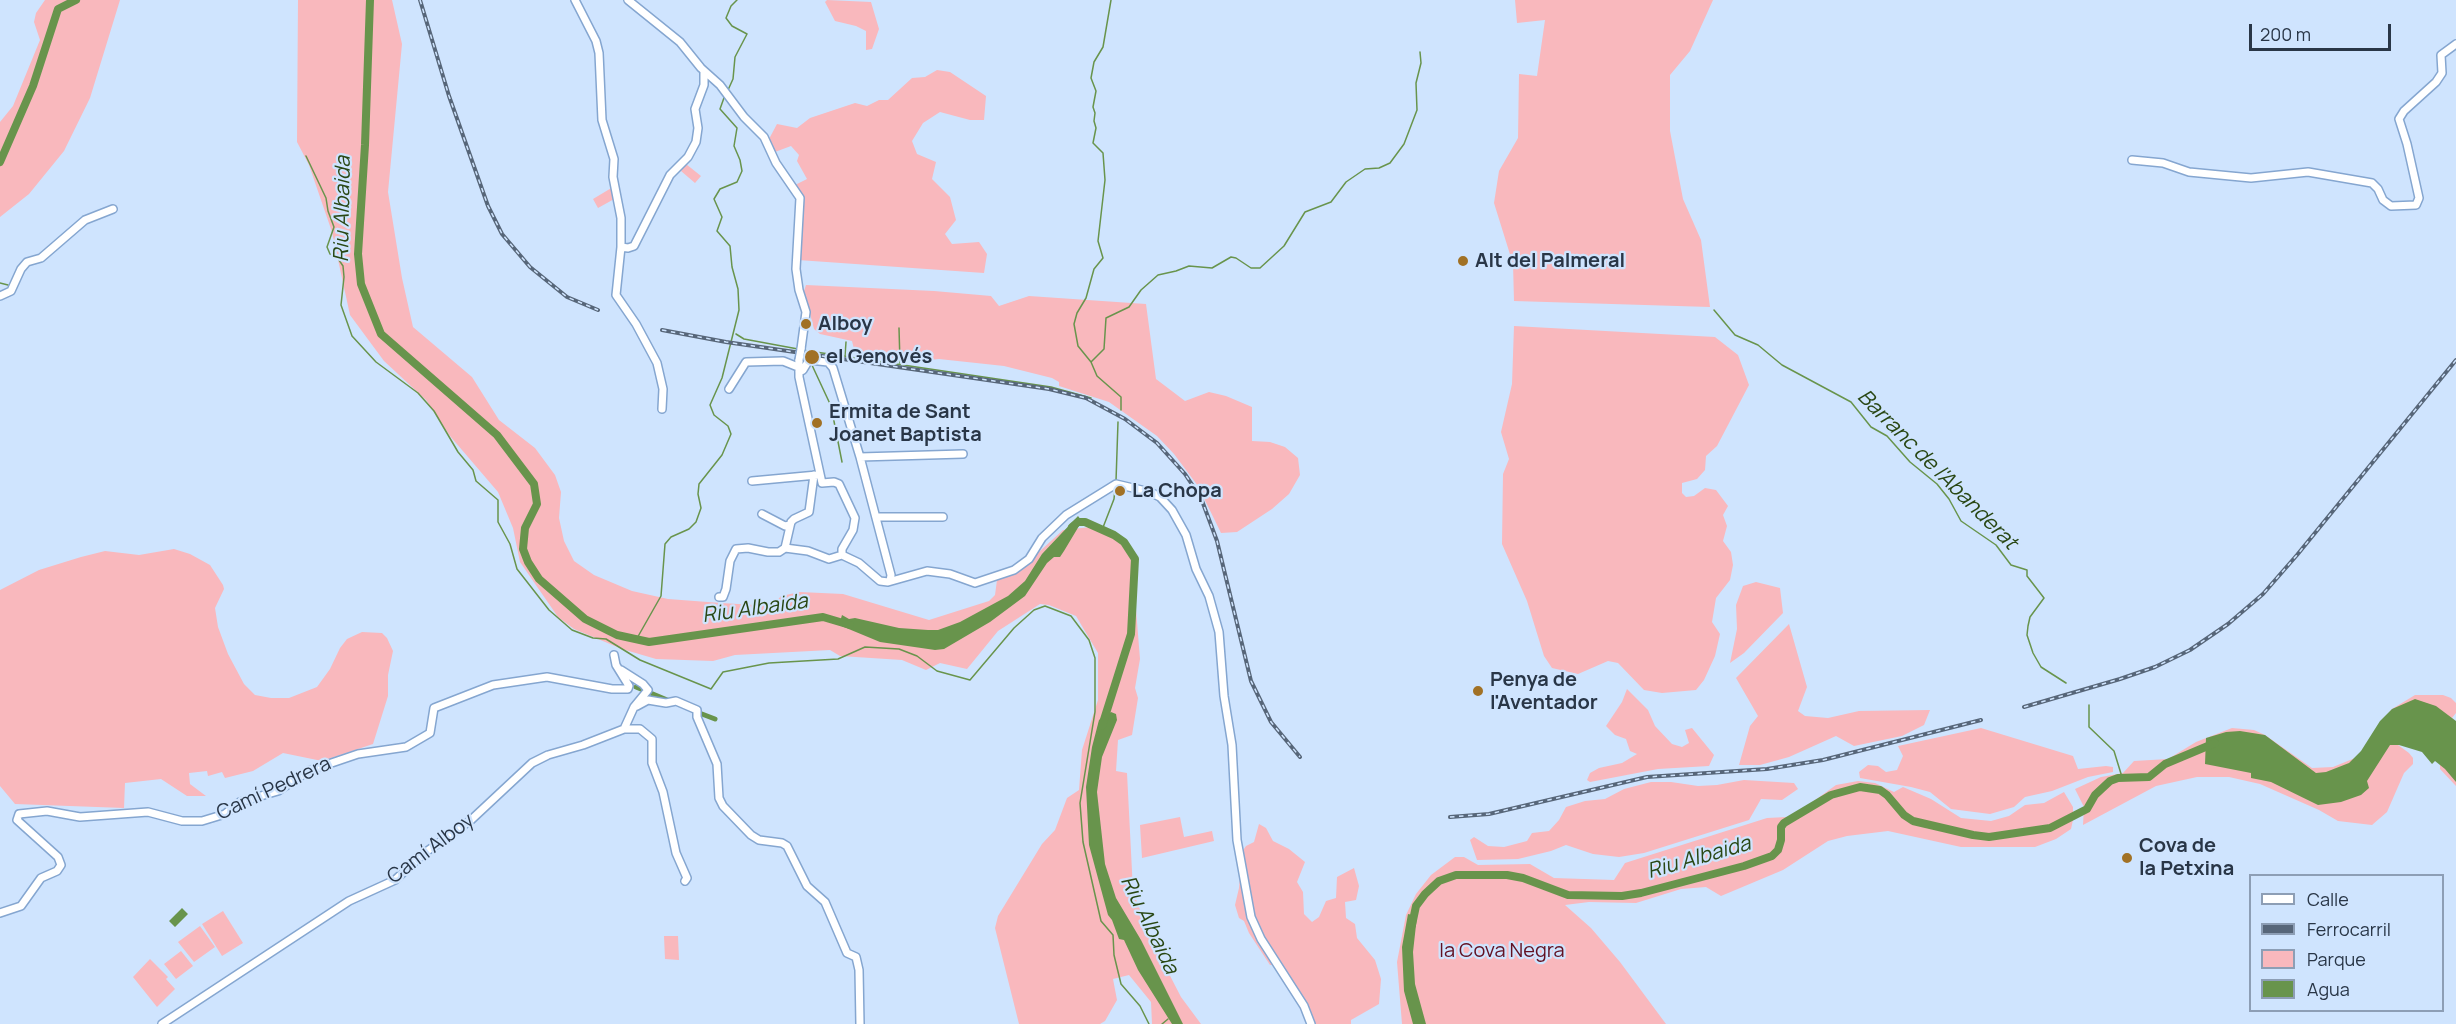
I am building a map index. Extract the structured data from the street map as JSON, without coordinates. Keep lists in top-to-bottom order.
{
  "streets": {
    "street": ["Camí Pedrera", "Camí Alboy"]
  },
  "water": ["Riu Albaida", "Barranc de l'Abanderat"],
  "parks": ["la Cova Negra"],
  "places": [
    "Alt del Palmeral",
    "Alboy",
    "el Genovés",
    "Ermita de Sant Joanet Baptista",
    "La Chopa",
    "Penya de l'Aventador",
    "Cova de la Petxina"
  ],
  "legend": [
    "Calle",
    "Ferrocarril",
    "Parque",
    "Agua"
  ],
  "scale_bar": "200 m"
}
